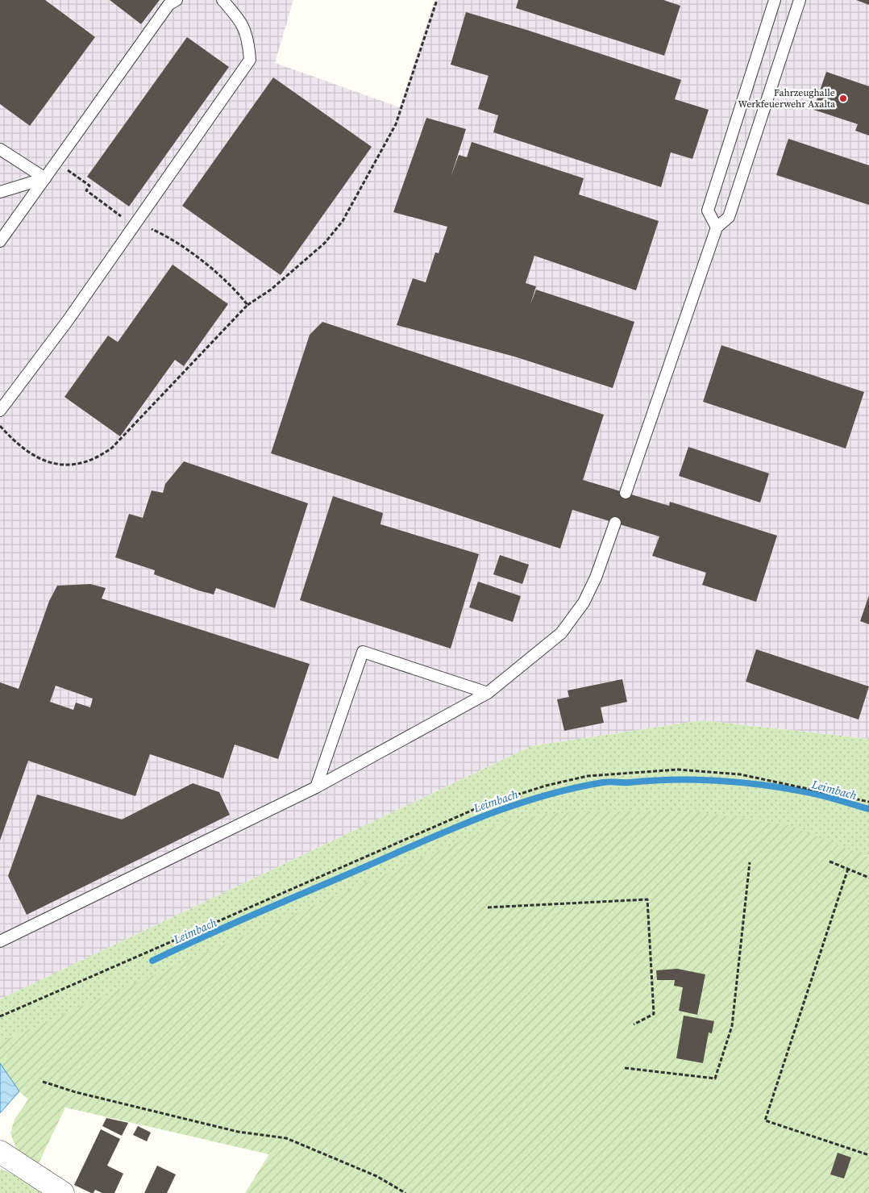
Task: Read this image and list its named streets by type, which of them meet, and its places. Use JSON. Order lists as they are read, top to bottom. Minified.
{"water":["Leimbach"],"places":["Fahrzeughalle Werkfeuerwehr Axalta"]}
